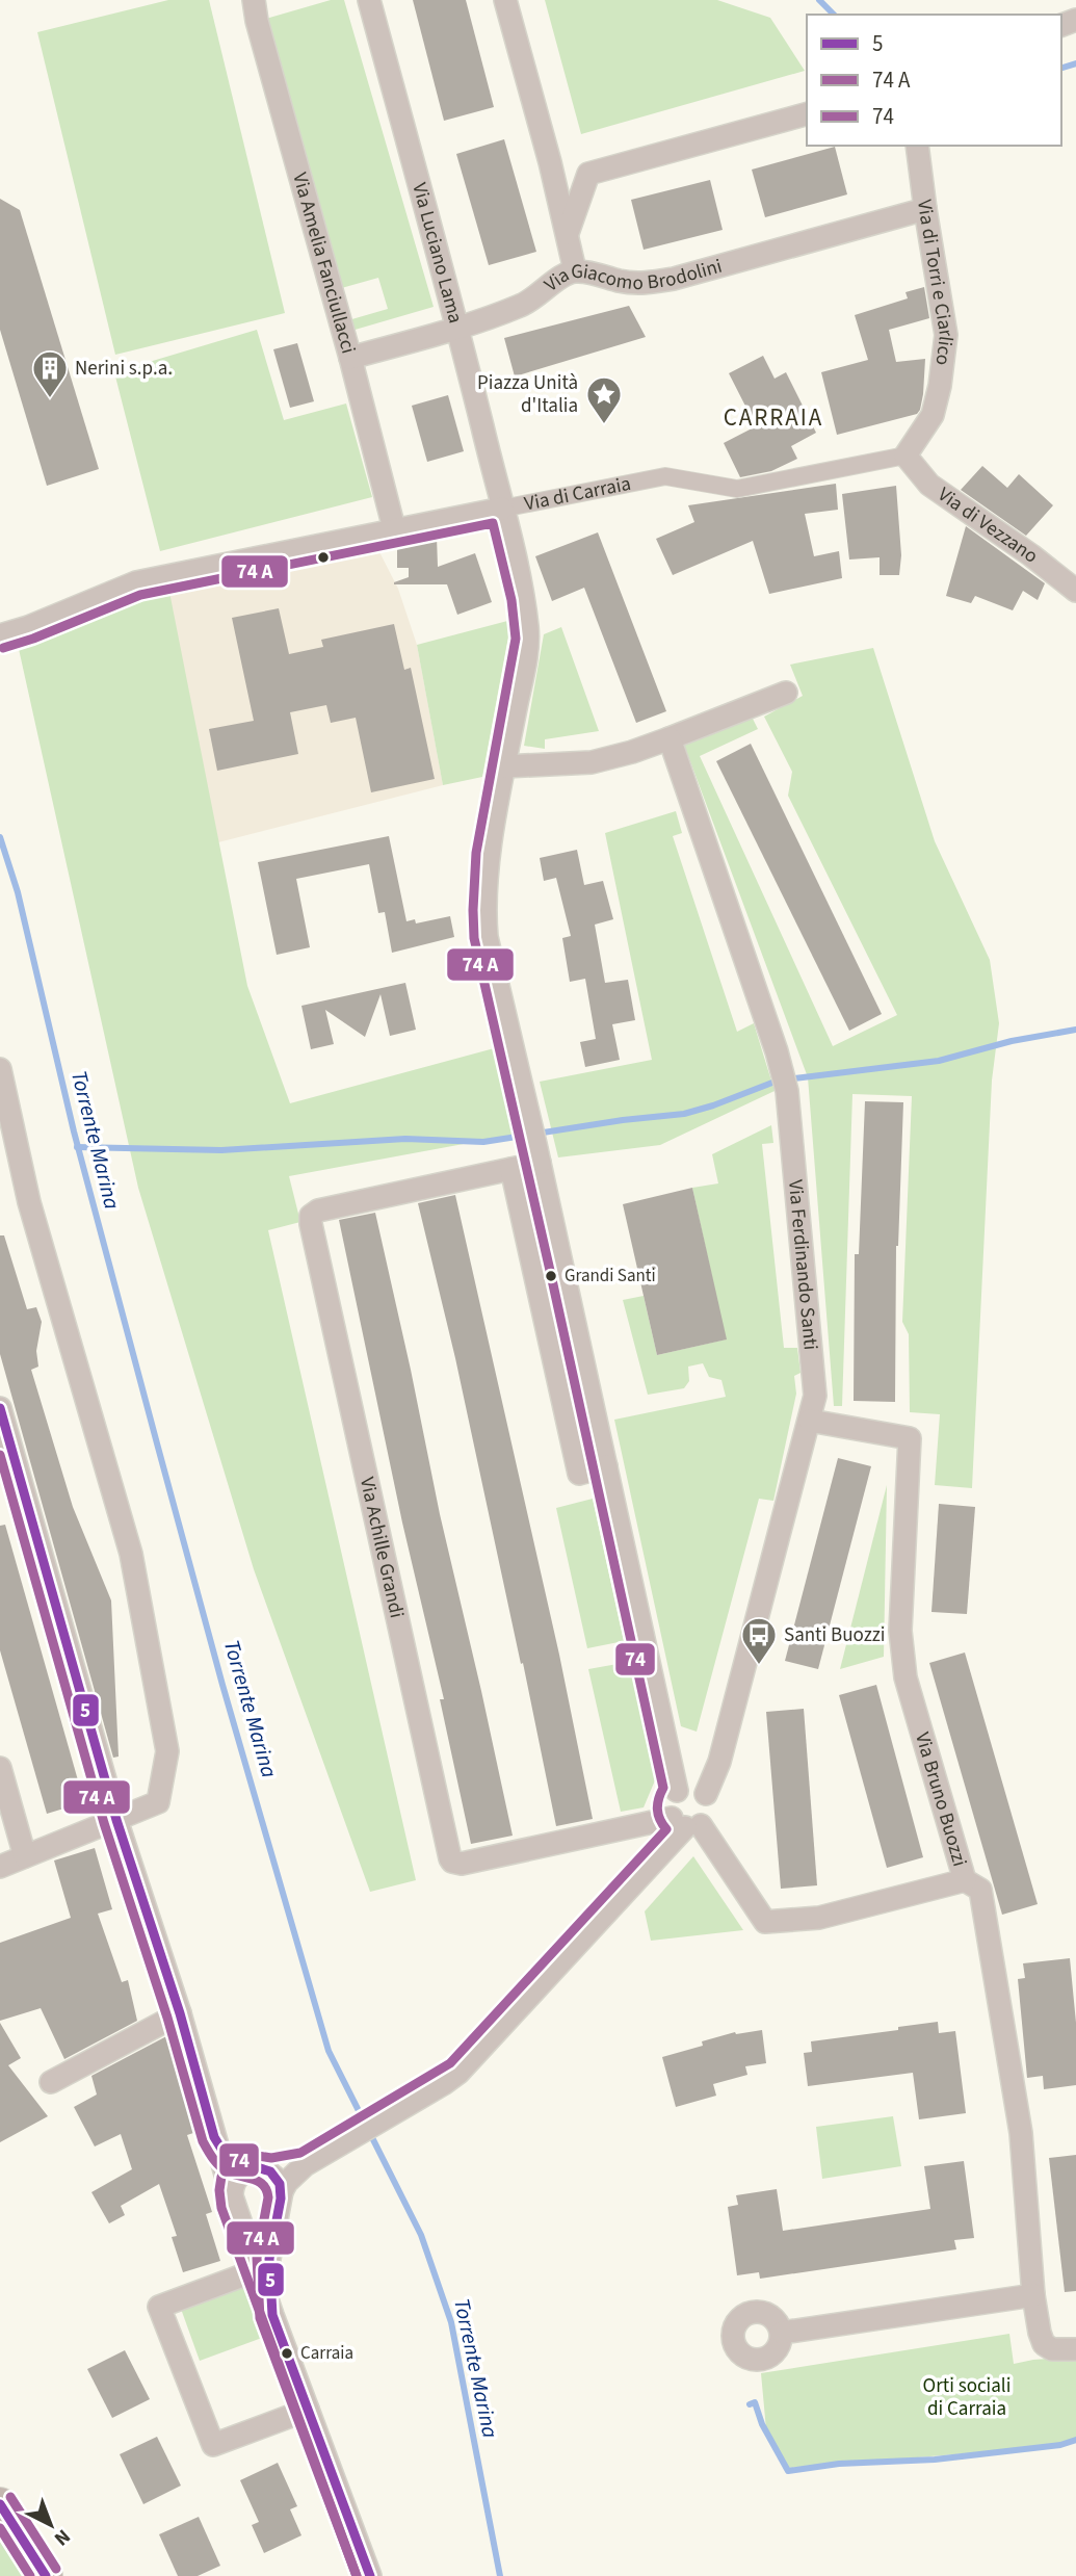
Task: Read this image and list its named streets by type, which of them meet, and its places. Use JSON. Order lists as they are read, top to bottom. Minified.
{"streets":{"street":["Via Luciano Lama","Via Amelia Fanciullacci","Via Giacomo Brodolini","Via di Torri e Ciarlico","Via di Carraia","Via di Vezzano","Via Ferdinando Santi","Via Achille Grandi","Via Bruno Buozzi"]},"crossings":[["Via Luciano Lama","Via Giacomo Brodolini"],["Via Luciano Lama","Via di Carraia"],["Via Amelia Fanciullacci","Via Giacomo Brodolini"],["Via Amelia Fanciullacci","Via di Carraia"],["Via Giacomo Brodolini","Via di Torri e Ciarlico"],["Via di Torri e Ciarlico","Via di Carraia"],["Via di Torri e Ciarlico","Via di Vezzano"],["Via di Carraia","Via di Vezzano"],["Via Ferdinando Santi","Via Achille Grandi"],["Via Ferdinando Santi","Via Bruno Buozzi"]],"districts":["CARRAIA"],"water":["Torrente Marina"],"parks":["Orti sociali di Carraia"],"places":{"building":["Nerini s.p.a."],"place":["Piazza Unità d'Italia"],"other":["Grandi Santi","Carraia"],"bus stop":["Santi Buozzi"]},"lines":["transit line 74","transit line 5"],"legend":["5","74 A","74"],"north":"bottom right"}
